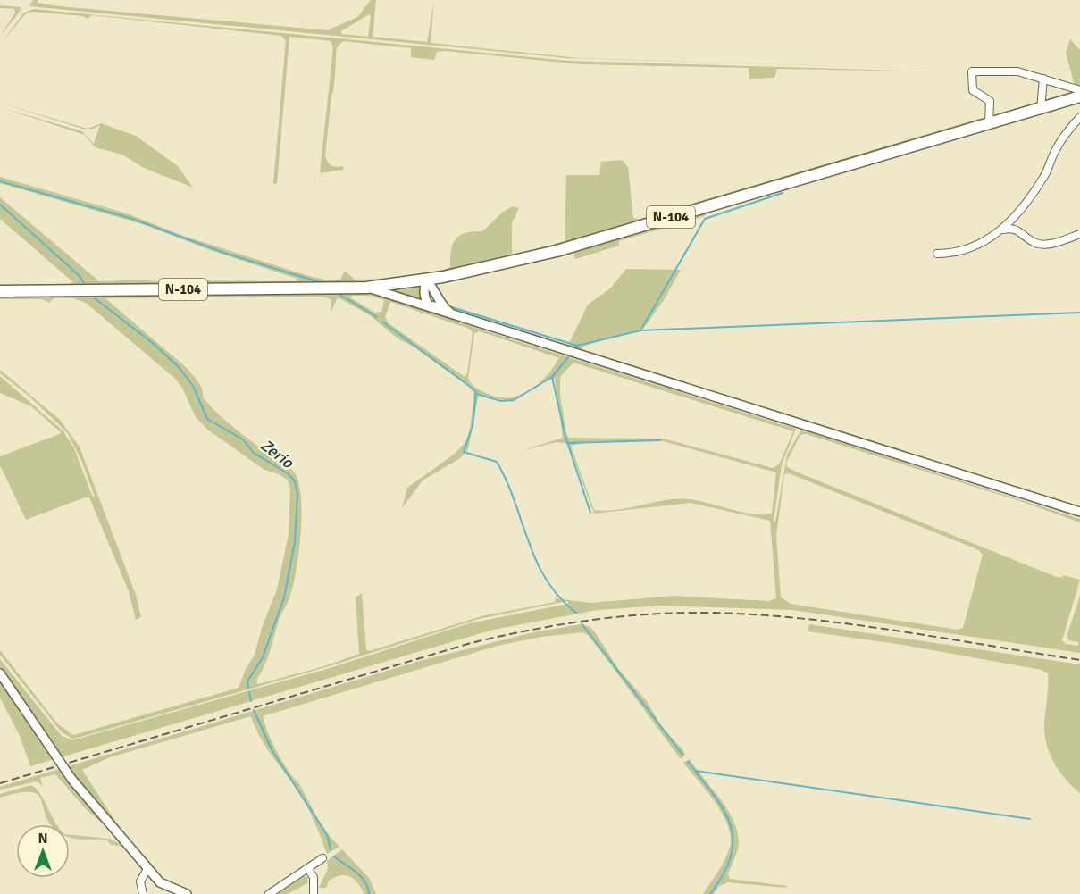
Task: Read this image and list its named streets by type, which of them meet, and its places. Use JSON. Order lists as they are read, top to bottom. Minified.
{"streets":{"main road":["N-104"]},"water":["Zerio"],"north":"top"}
